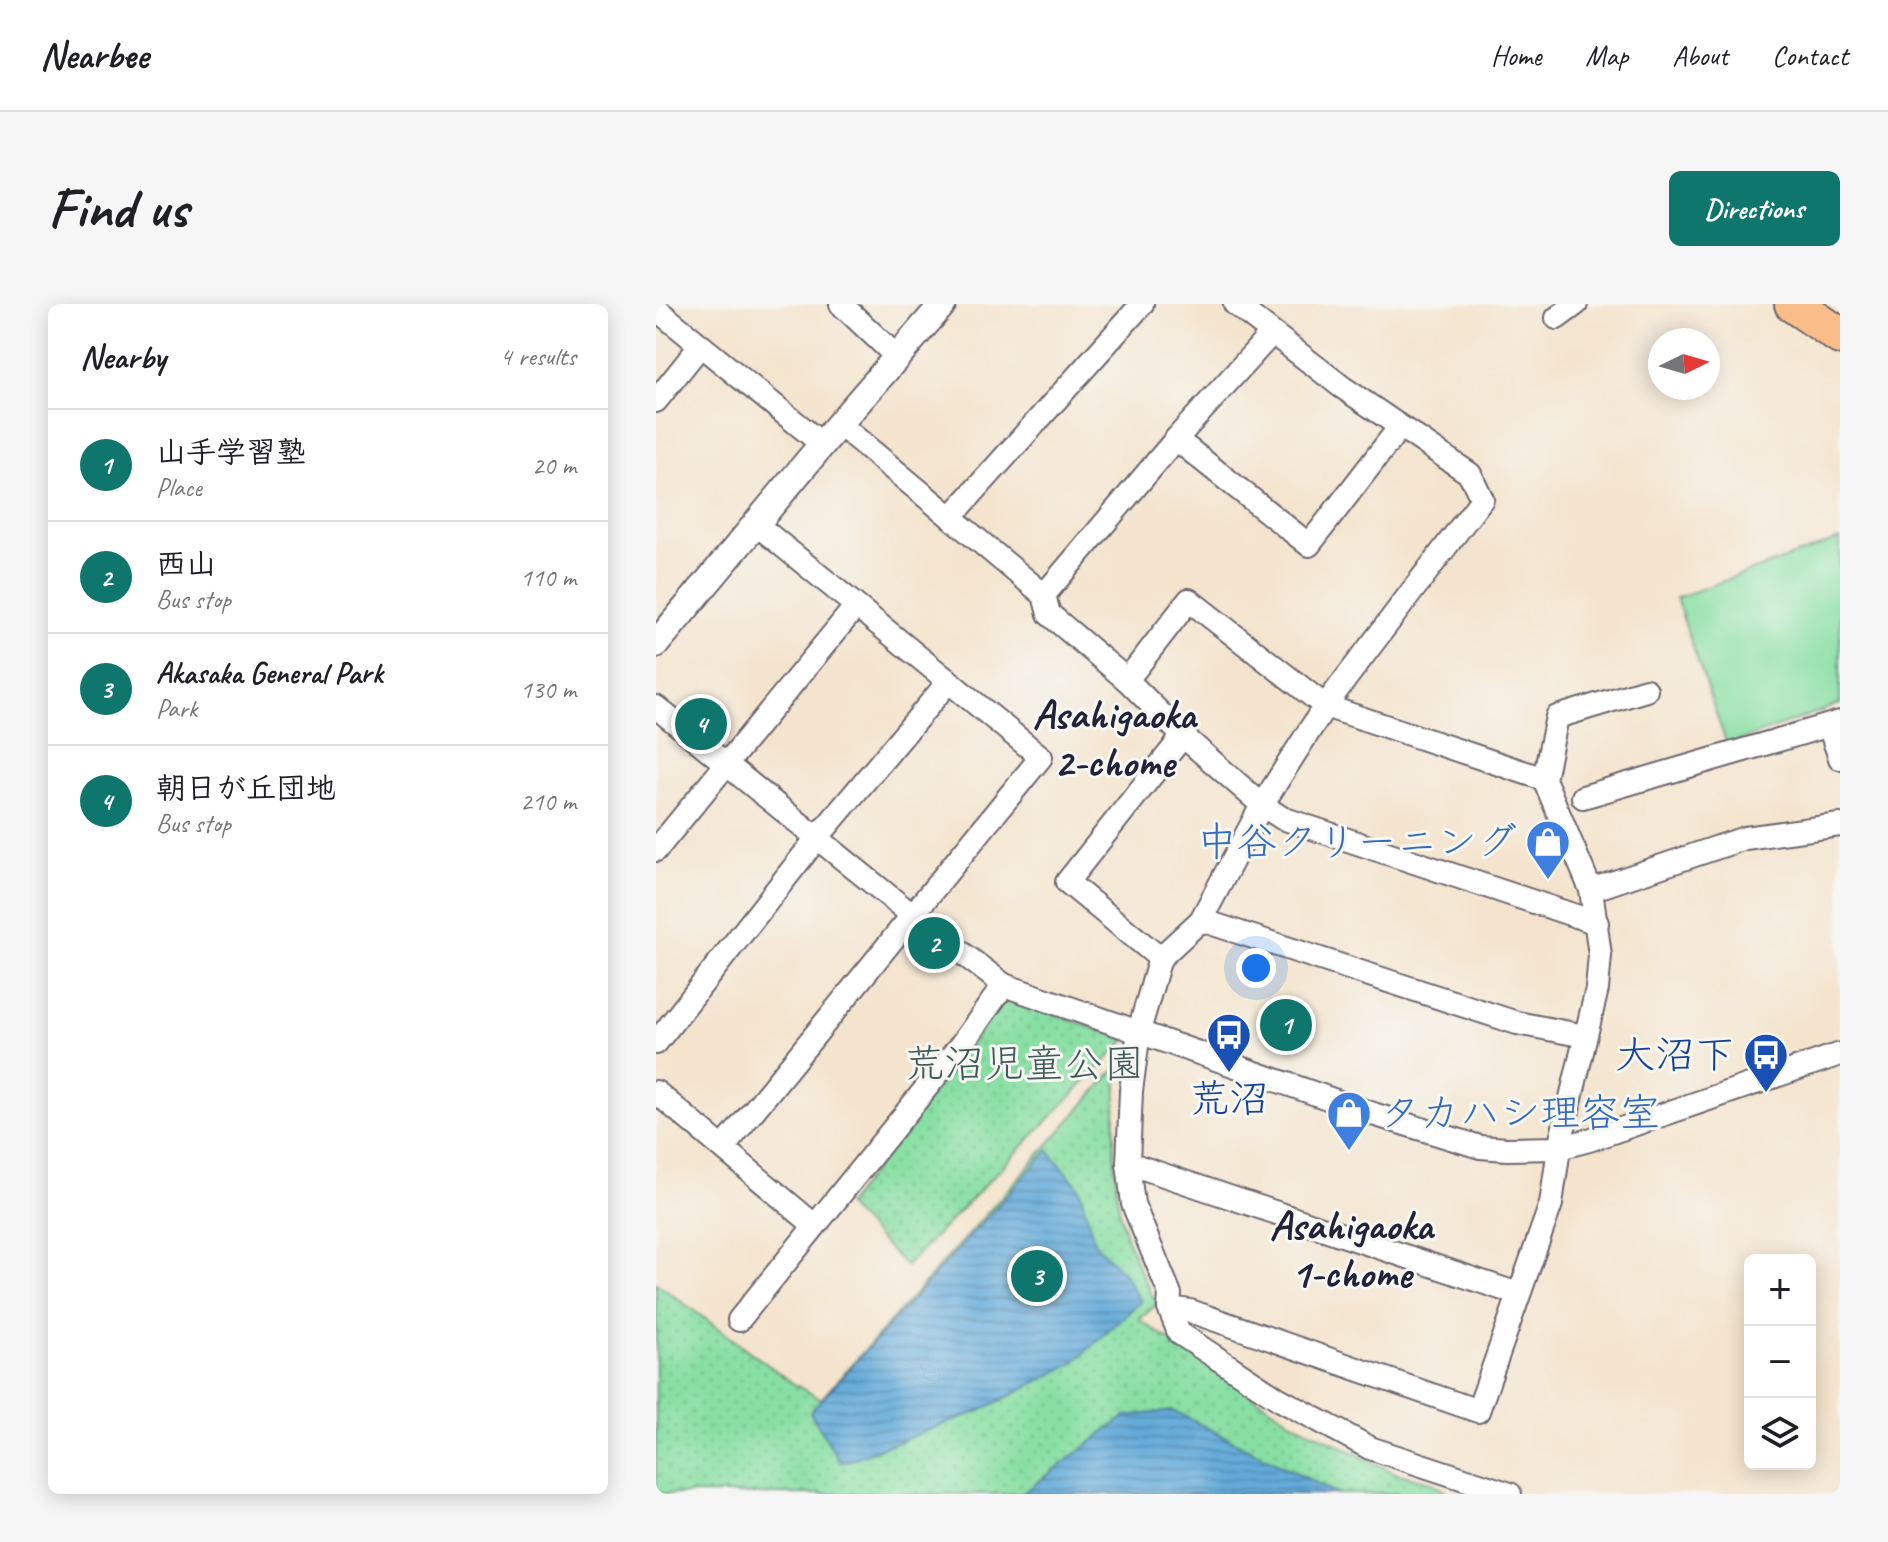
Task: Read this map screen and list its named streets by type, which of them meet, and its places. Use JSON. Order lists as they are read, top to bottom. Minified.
{"districts":["Asahigaoka 2-chome","Asahigaoka 1-chome"],"parks":["荒沼児童公園"],"places":{"shop":["中谷クリーニング","タカハシ理容室"],"bus stop":["荒沼","大沼下"]},"north":"right","page":{"header":"Nearbee","nav":["Home","Map","About","Contact"],"buttons":"Directions","title":"Find us","heading":["Nearby","4 results"],"list":[{"mark":"1","name":"山手学習塾","note":"Place","value":"20 m"},{"mark":"2","name":"西山","note":"Bus stop","value":"110 m"},{"mark":"3","name":"Akasaka General Park","note":"Park","value":"130 m"},{"mark":"4","name":"朝日が丘団地","note":"Bus stop","value":"210 m"}],"pins":["4","2","1","3"],"map_buttons":["+","−"]}}
